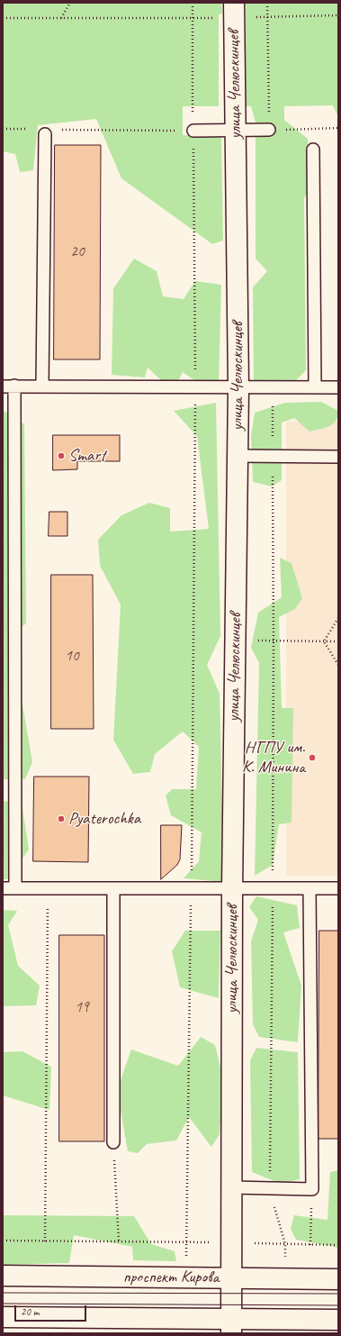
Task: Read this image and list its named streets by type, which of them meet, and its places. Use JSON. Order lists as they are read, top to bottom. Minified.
{"streets":{"street":["улица Челюскинцев","проспект Кирова"]},"crossings":[["улица Челюскинцев","проспект Кирова"]],"places":["Smart","НГПУ им. К. Минина","Pyaterochka"],"house_numbers":["20","10","19"],"scale_bar":"20 m"}
